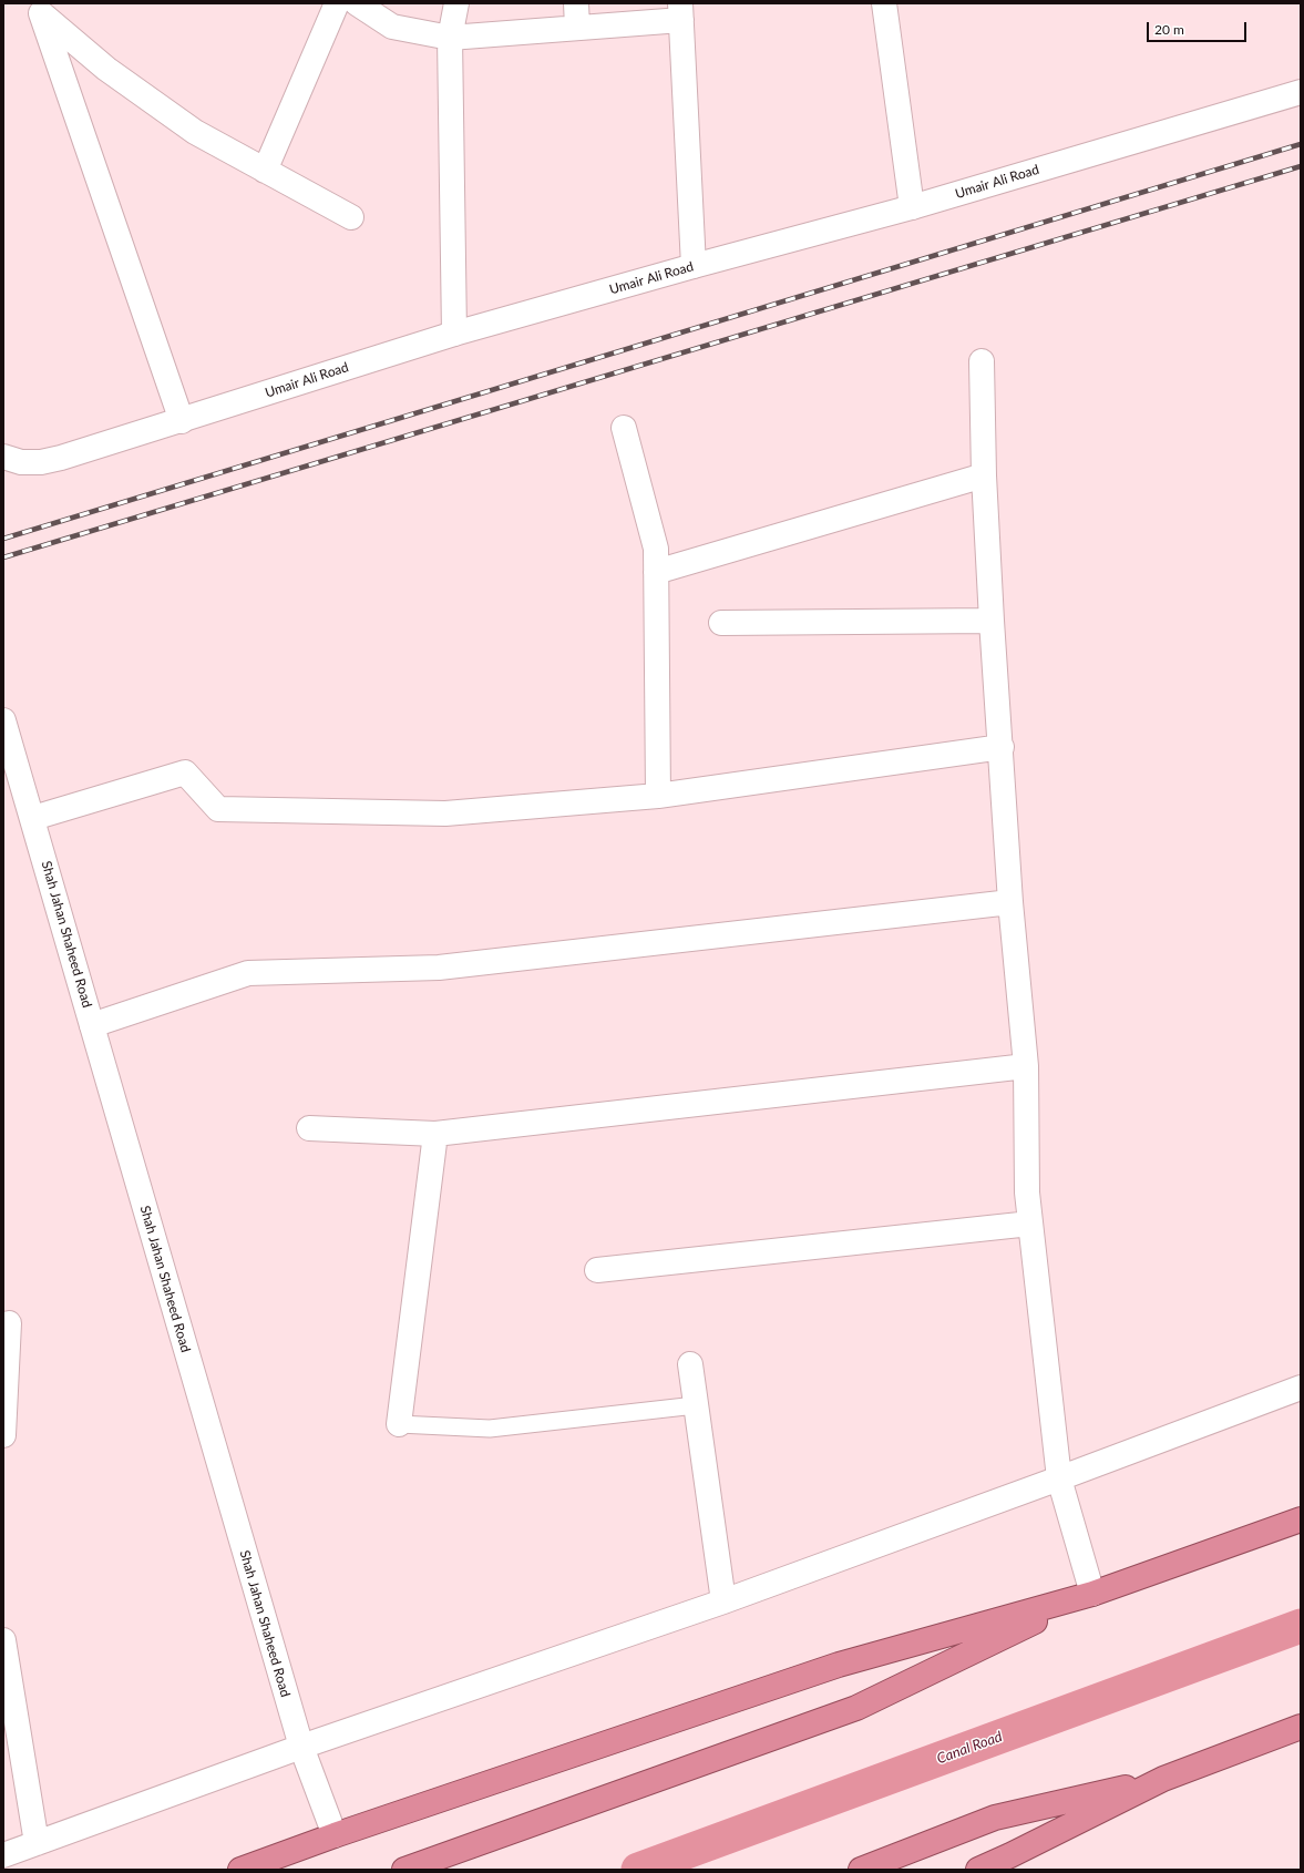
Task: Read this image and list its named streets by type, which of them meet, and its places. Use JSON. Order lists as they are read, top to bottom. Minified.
{"streets":{"street":["Umair Ali Road","Shah Jahan Shaheed Road"]},"water":["Canal Road"],"scale_bar":"20 m"}
